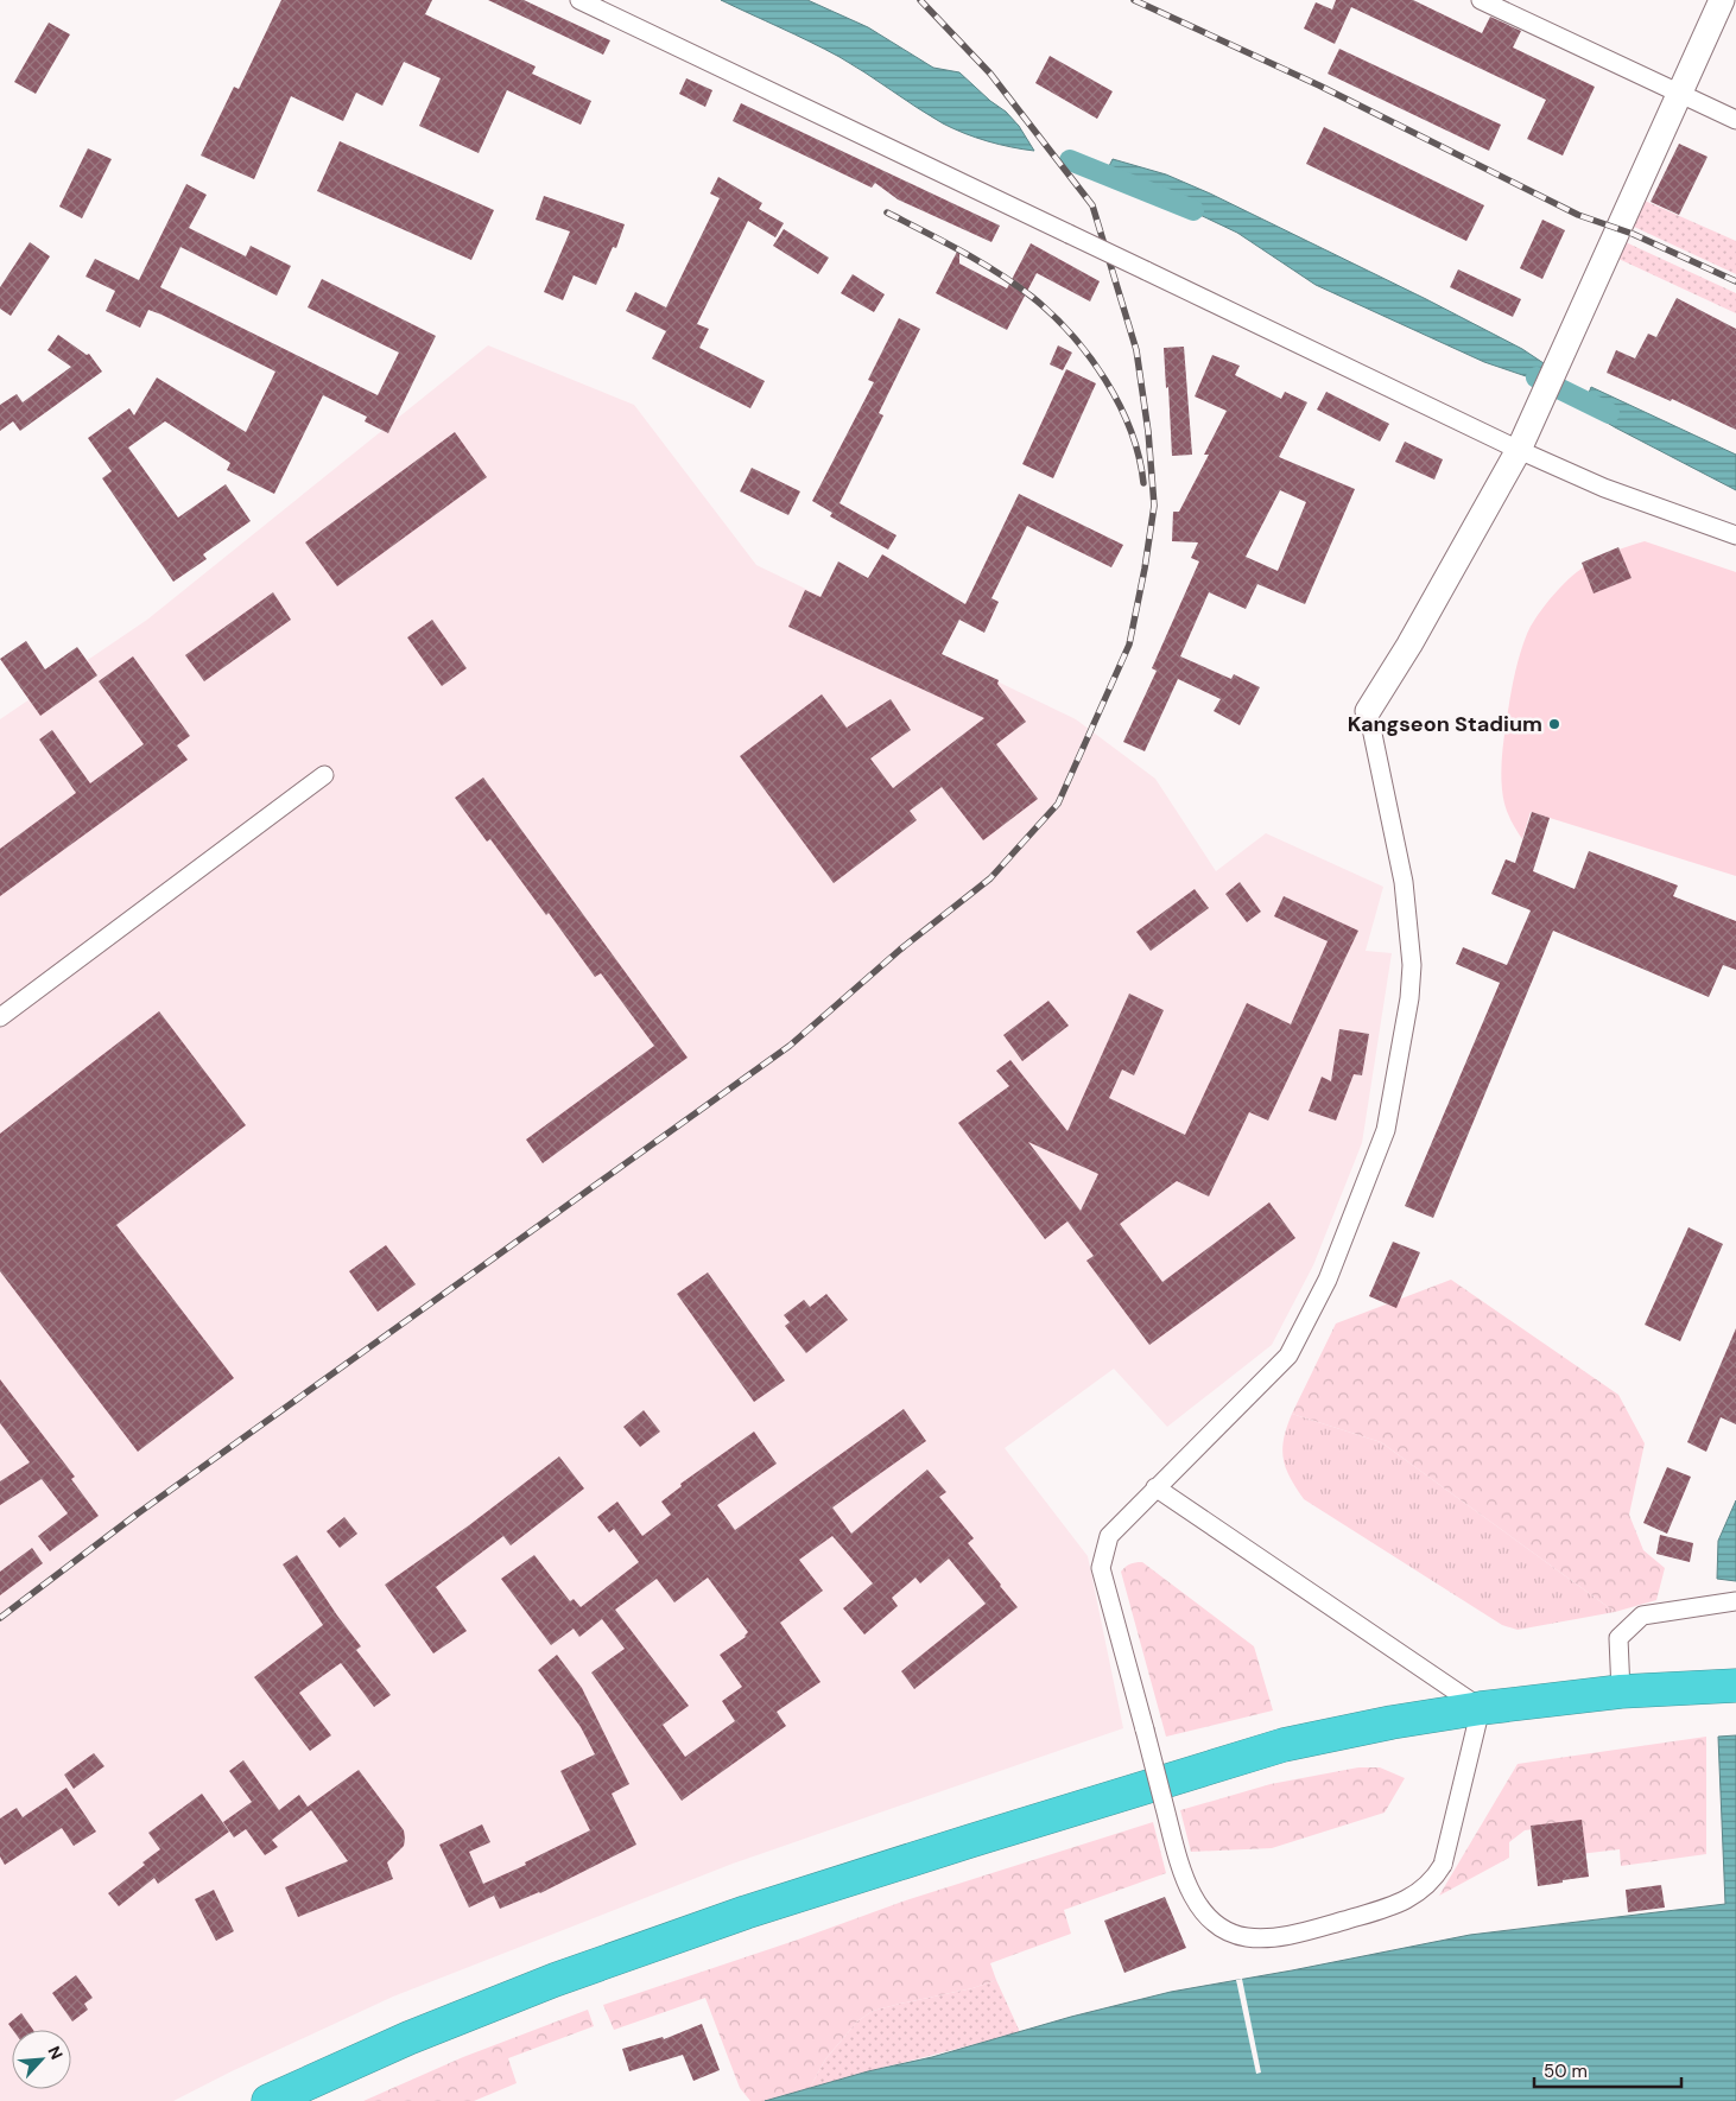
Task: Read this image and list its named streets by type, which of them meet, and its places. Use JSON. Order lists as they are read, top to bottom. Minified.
{"places":["Kangseon Stadium"],"scale_bar":"50 m","north":"top right"}
